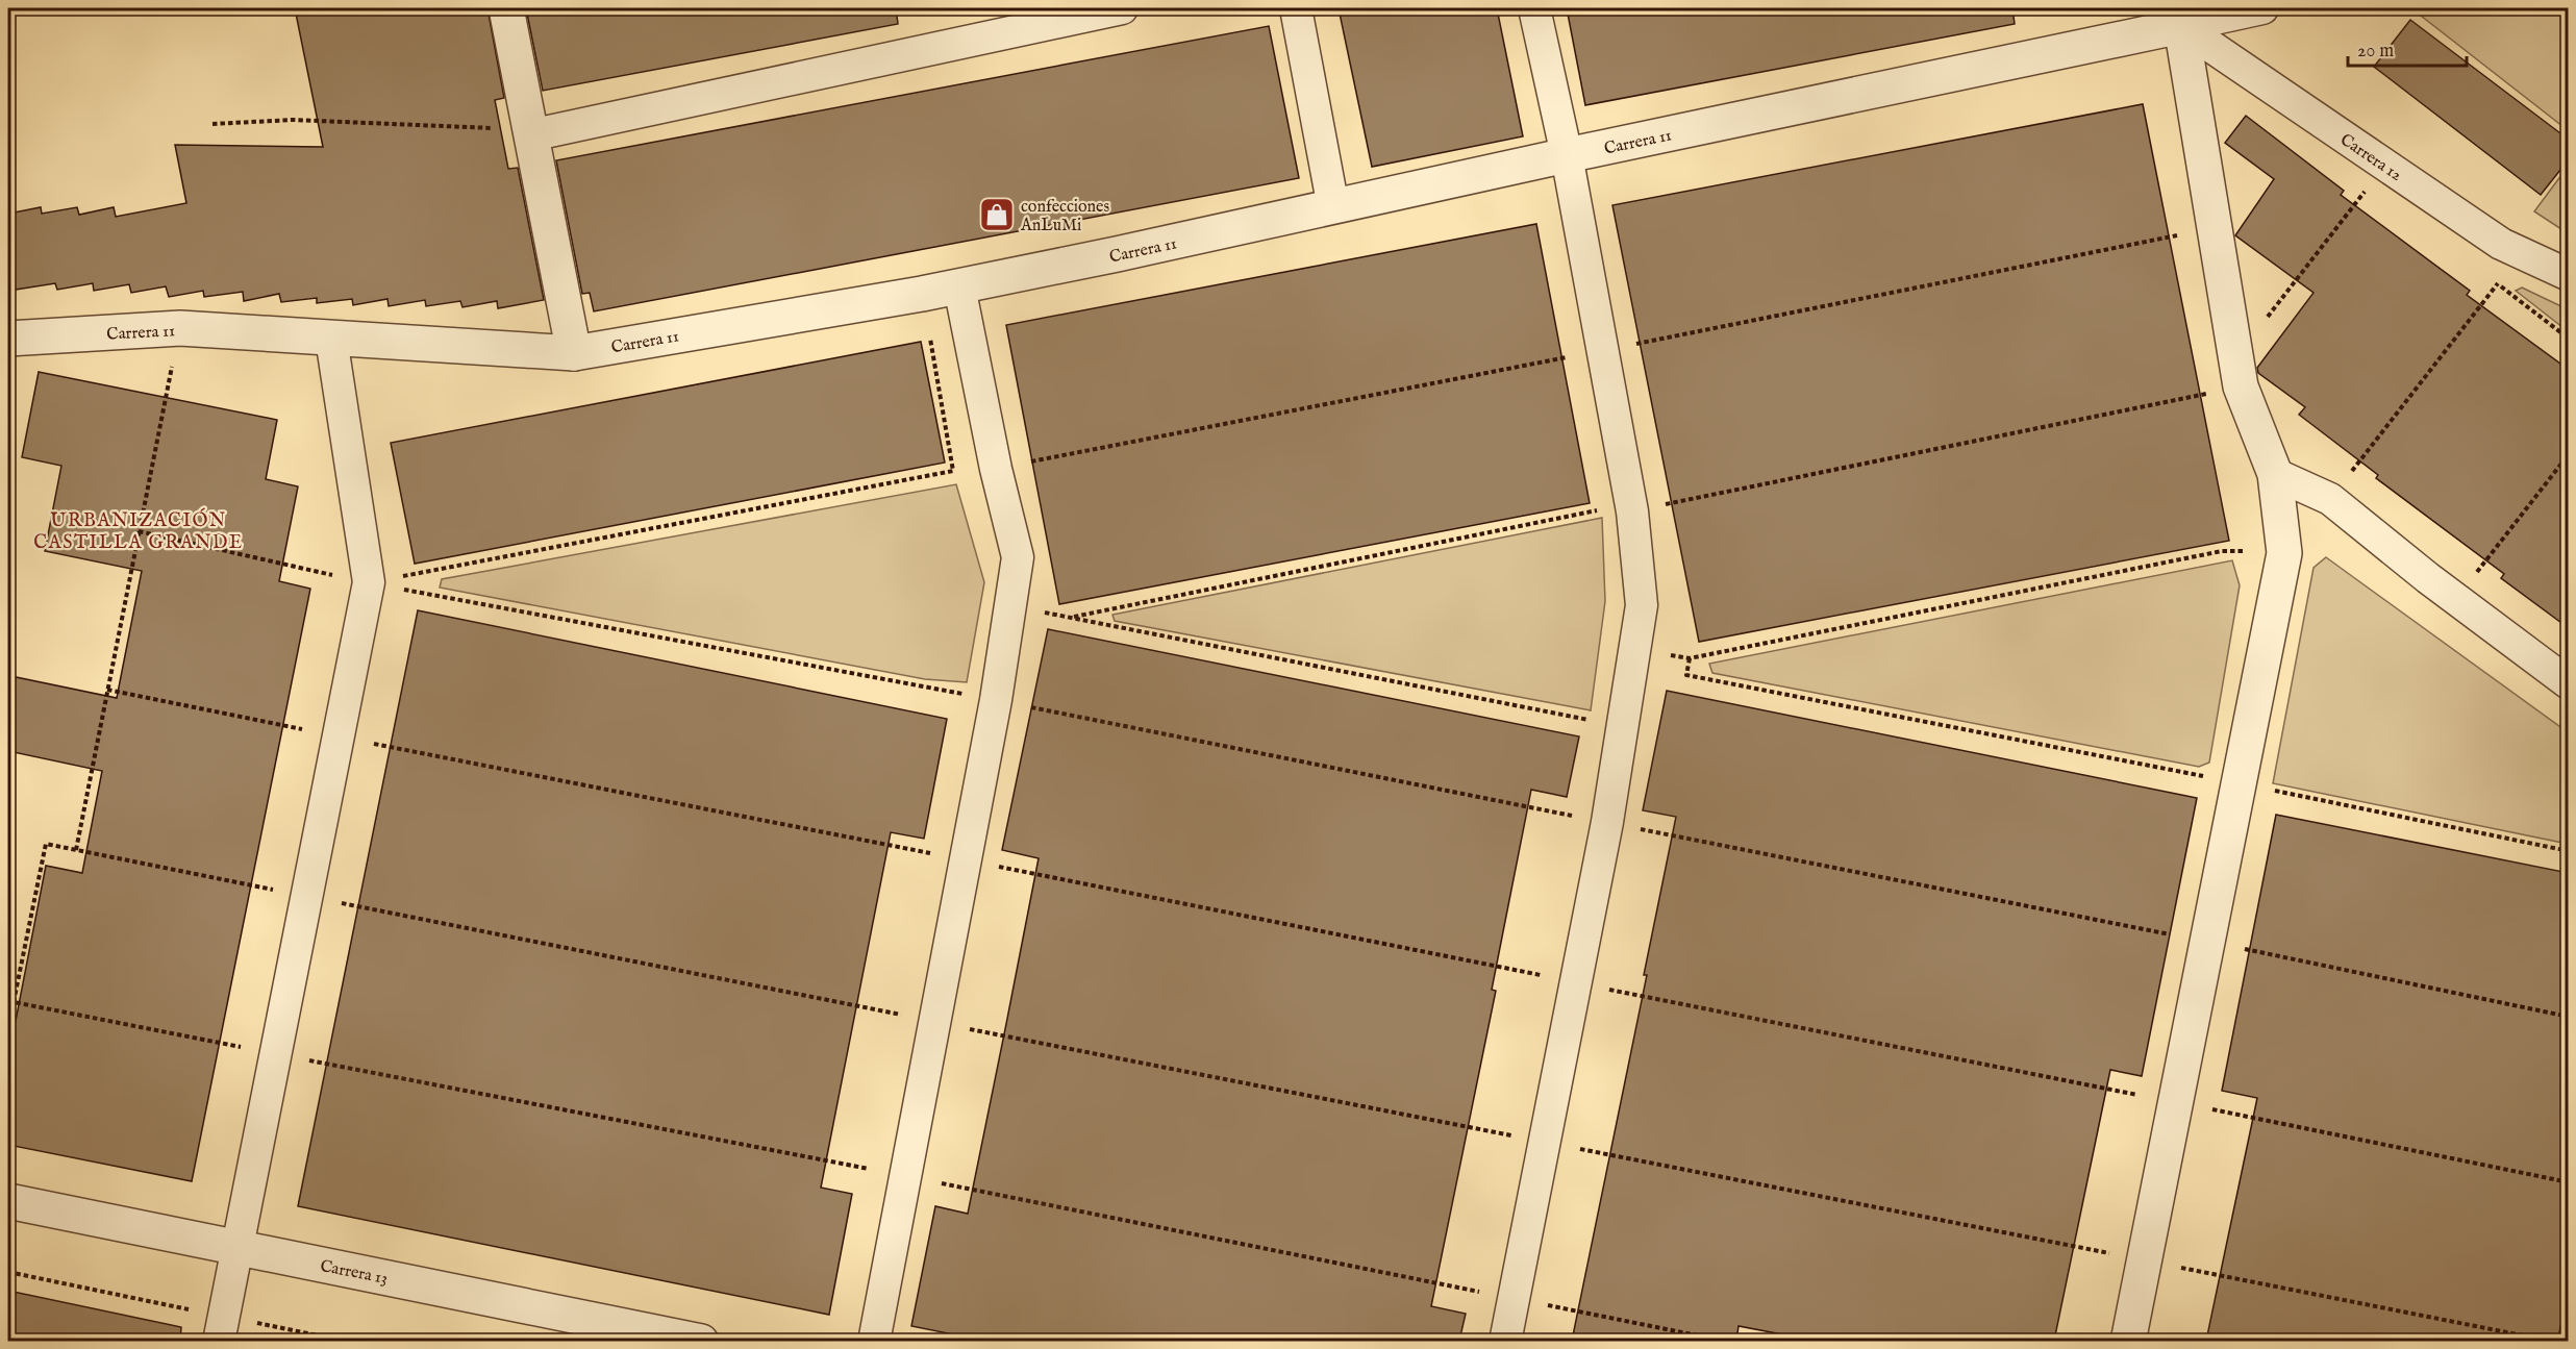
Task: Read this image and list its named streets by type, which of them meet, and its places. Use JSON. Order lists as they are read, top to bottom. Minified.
{"streets":{"street":["Carrera 11","Carrera 12","Carrera 13"]},"crossings":[["Carrera 11","Carrera 12"]],"districts":["URBANIZACIÓN CASTILLA GRANDE"],"places":{"shop":["confecciones AnLuMi"]},"scale_bar":"20 m"}
